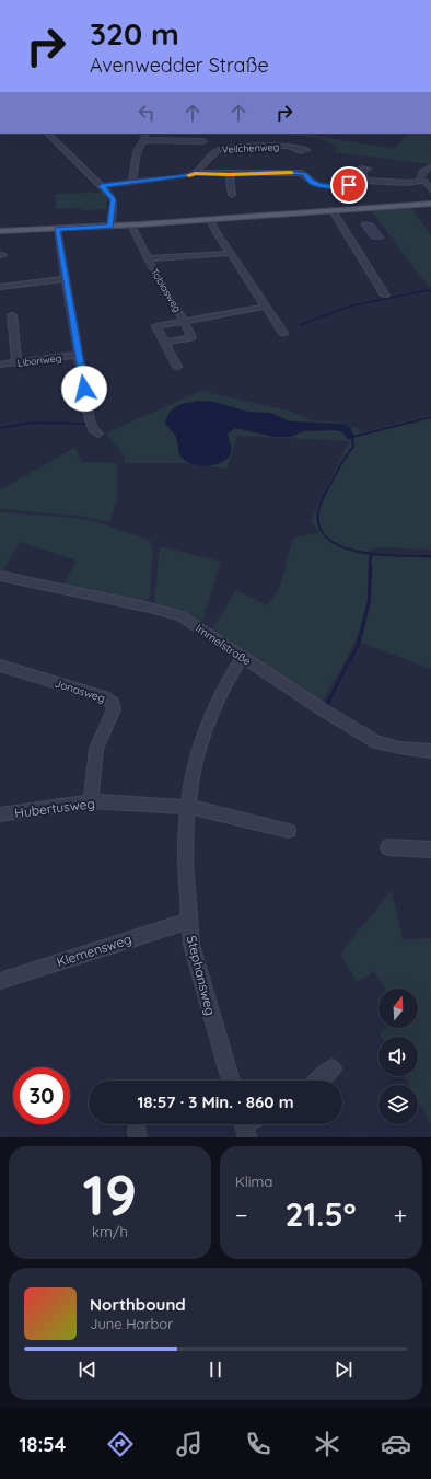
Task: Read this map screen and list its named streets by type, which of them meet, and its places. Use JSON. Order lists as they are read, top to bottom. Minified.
{"streets":{"street":["Veilchenweg","Tobiasweg","Liboriweg","Immelstraße","Jonasweg","Hubertusweg","Klemensweg","Stephansweg"]},"crossings":[["Immelstraße","Stephansweg"],["Jonasweg","Hubertusweg"],["Hubertusweg","Stephansweg"],["Klemensweg","Stephansweg"]],"north":"top","page":{"turn":["320 m","Avenwedder Straße"],"limit":"30","trip":"18:57 · 3 Min. · 860 m","tile":[["19","km/h"],"Klima"],"heat":["−","21.5°","+"],"song":["Northbound","June Harbor"],"tabs":"18:54"}}
